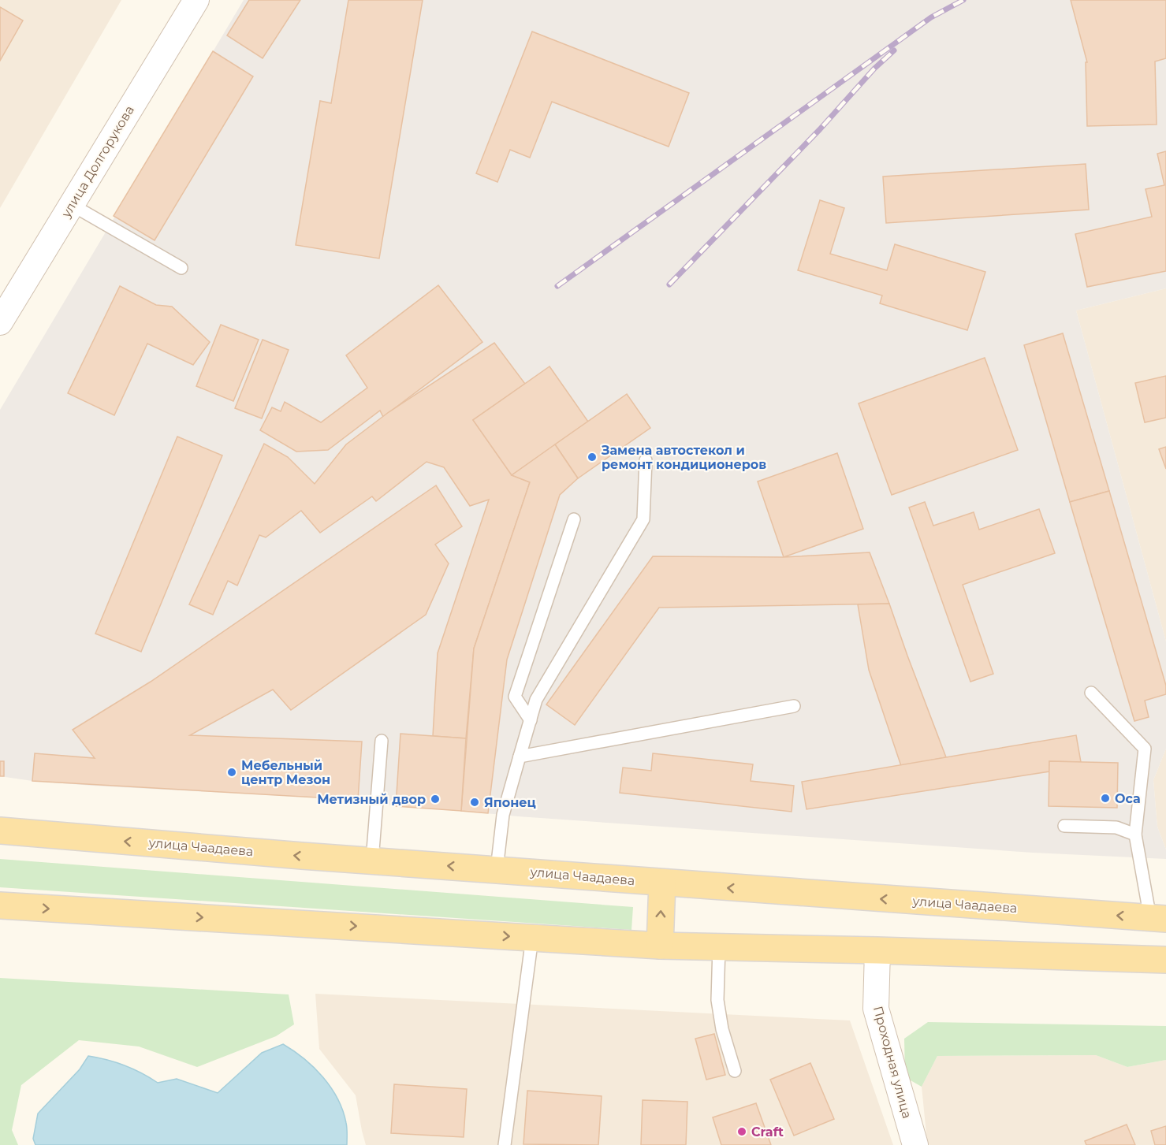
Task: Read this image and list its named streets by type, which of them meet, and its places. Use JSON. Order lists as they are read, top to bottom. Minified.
{"streets":{"main road":["улица Чаадаева"],"street":["улица Долгорукова","Проходная улица"]},"places":["Замена автостекол и ремонт кондиционеров","Мебельный центр Мезон","Оса","Метизный двор","Японец","Craft"]}
